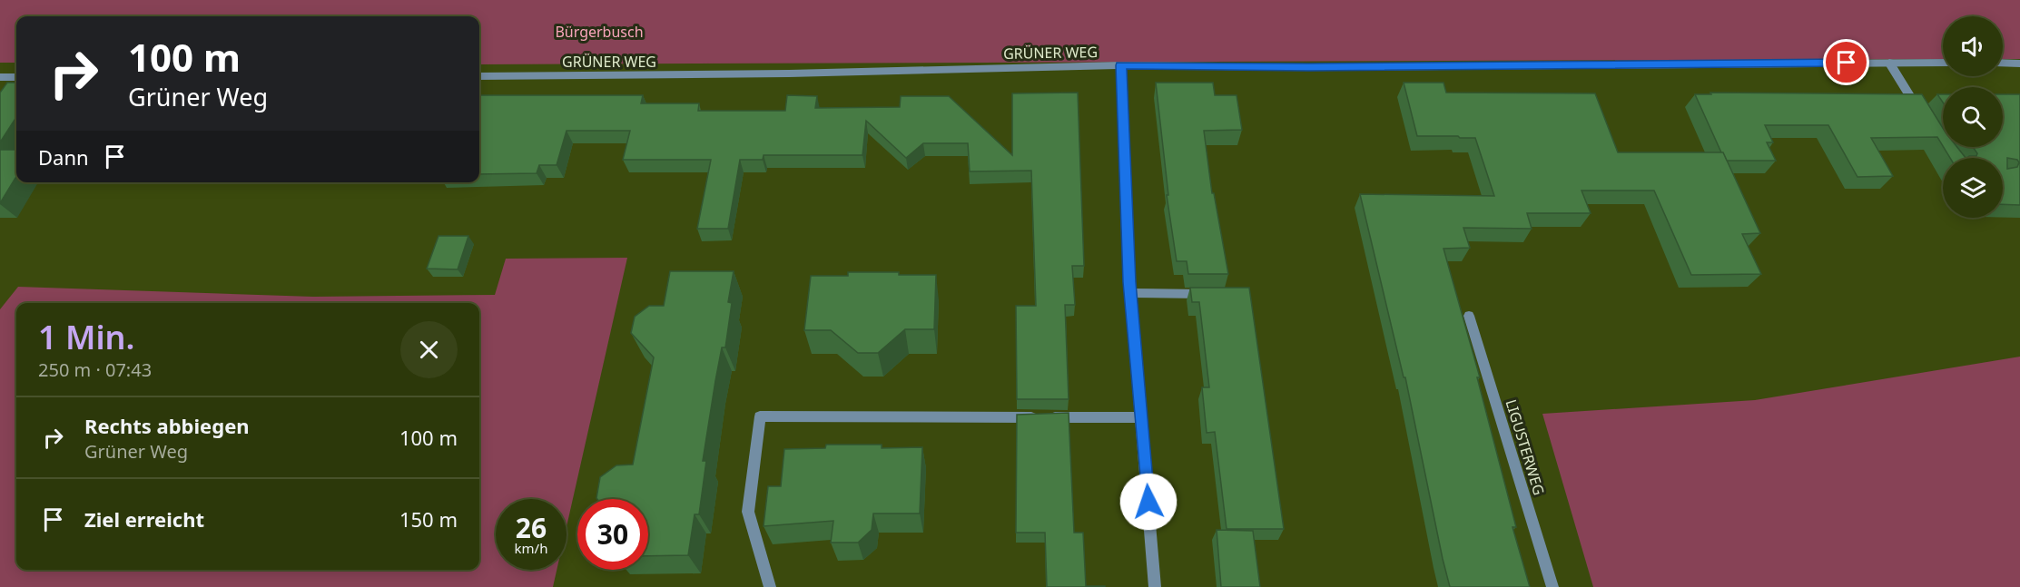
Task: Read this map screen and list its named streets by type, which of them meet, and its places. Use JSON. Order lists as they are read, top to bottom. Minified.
{"streets":{"street":["GRÜNER WEG","LIGUSTERWEG"]},"parks":["Bürgerbusch"],"page":{"turn":["100 m","Grüner Weg"],"then":"Dann","heading":["1 Min.","250 m · 07:43"],"list":[{"name":"Rechts abbiegen","note":"Grüner Weg","value":"100 m"},{"name":"Ziel erreicht","value":"150 m"}],"speed":"26 km/h","limit":"30"}}
